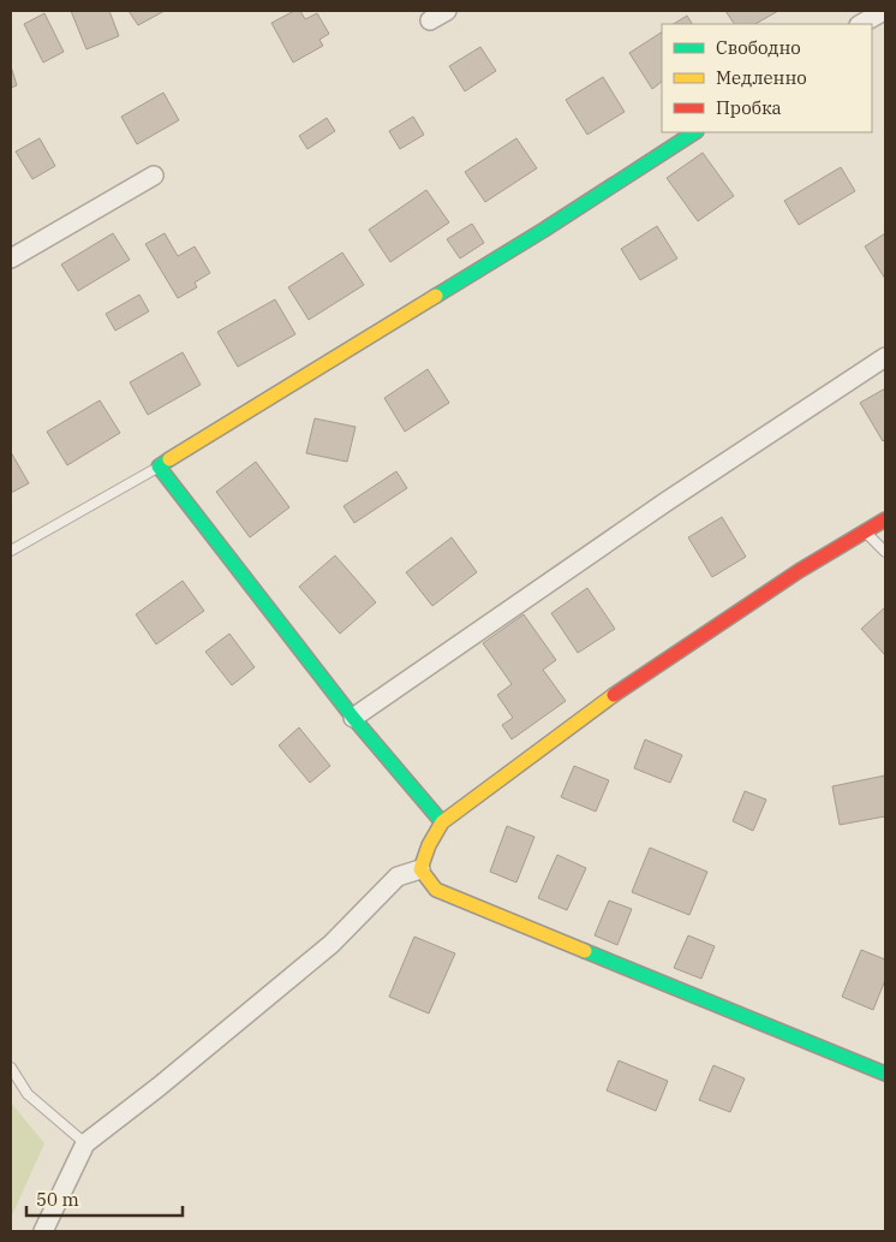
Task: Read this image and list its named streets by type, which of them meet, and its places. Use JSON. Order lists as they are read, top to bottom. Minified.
{"legend":["Свободно","Медленно","Пробка"],"scale_bar":"50 m"}
